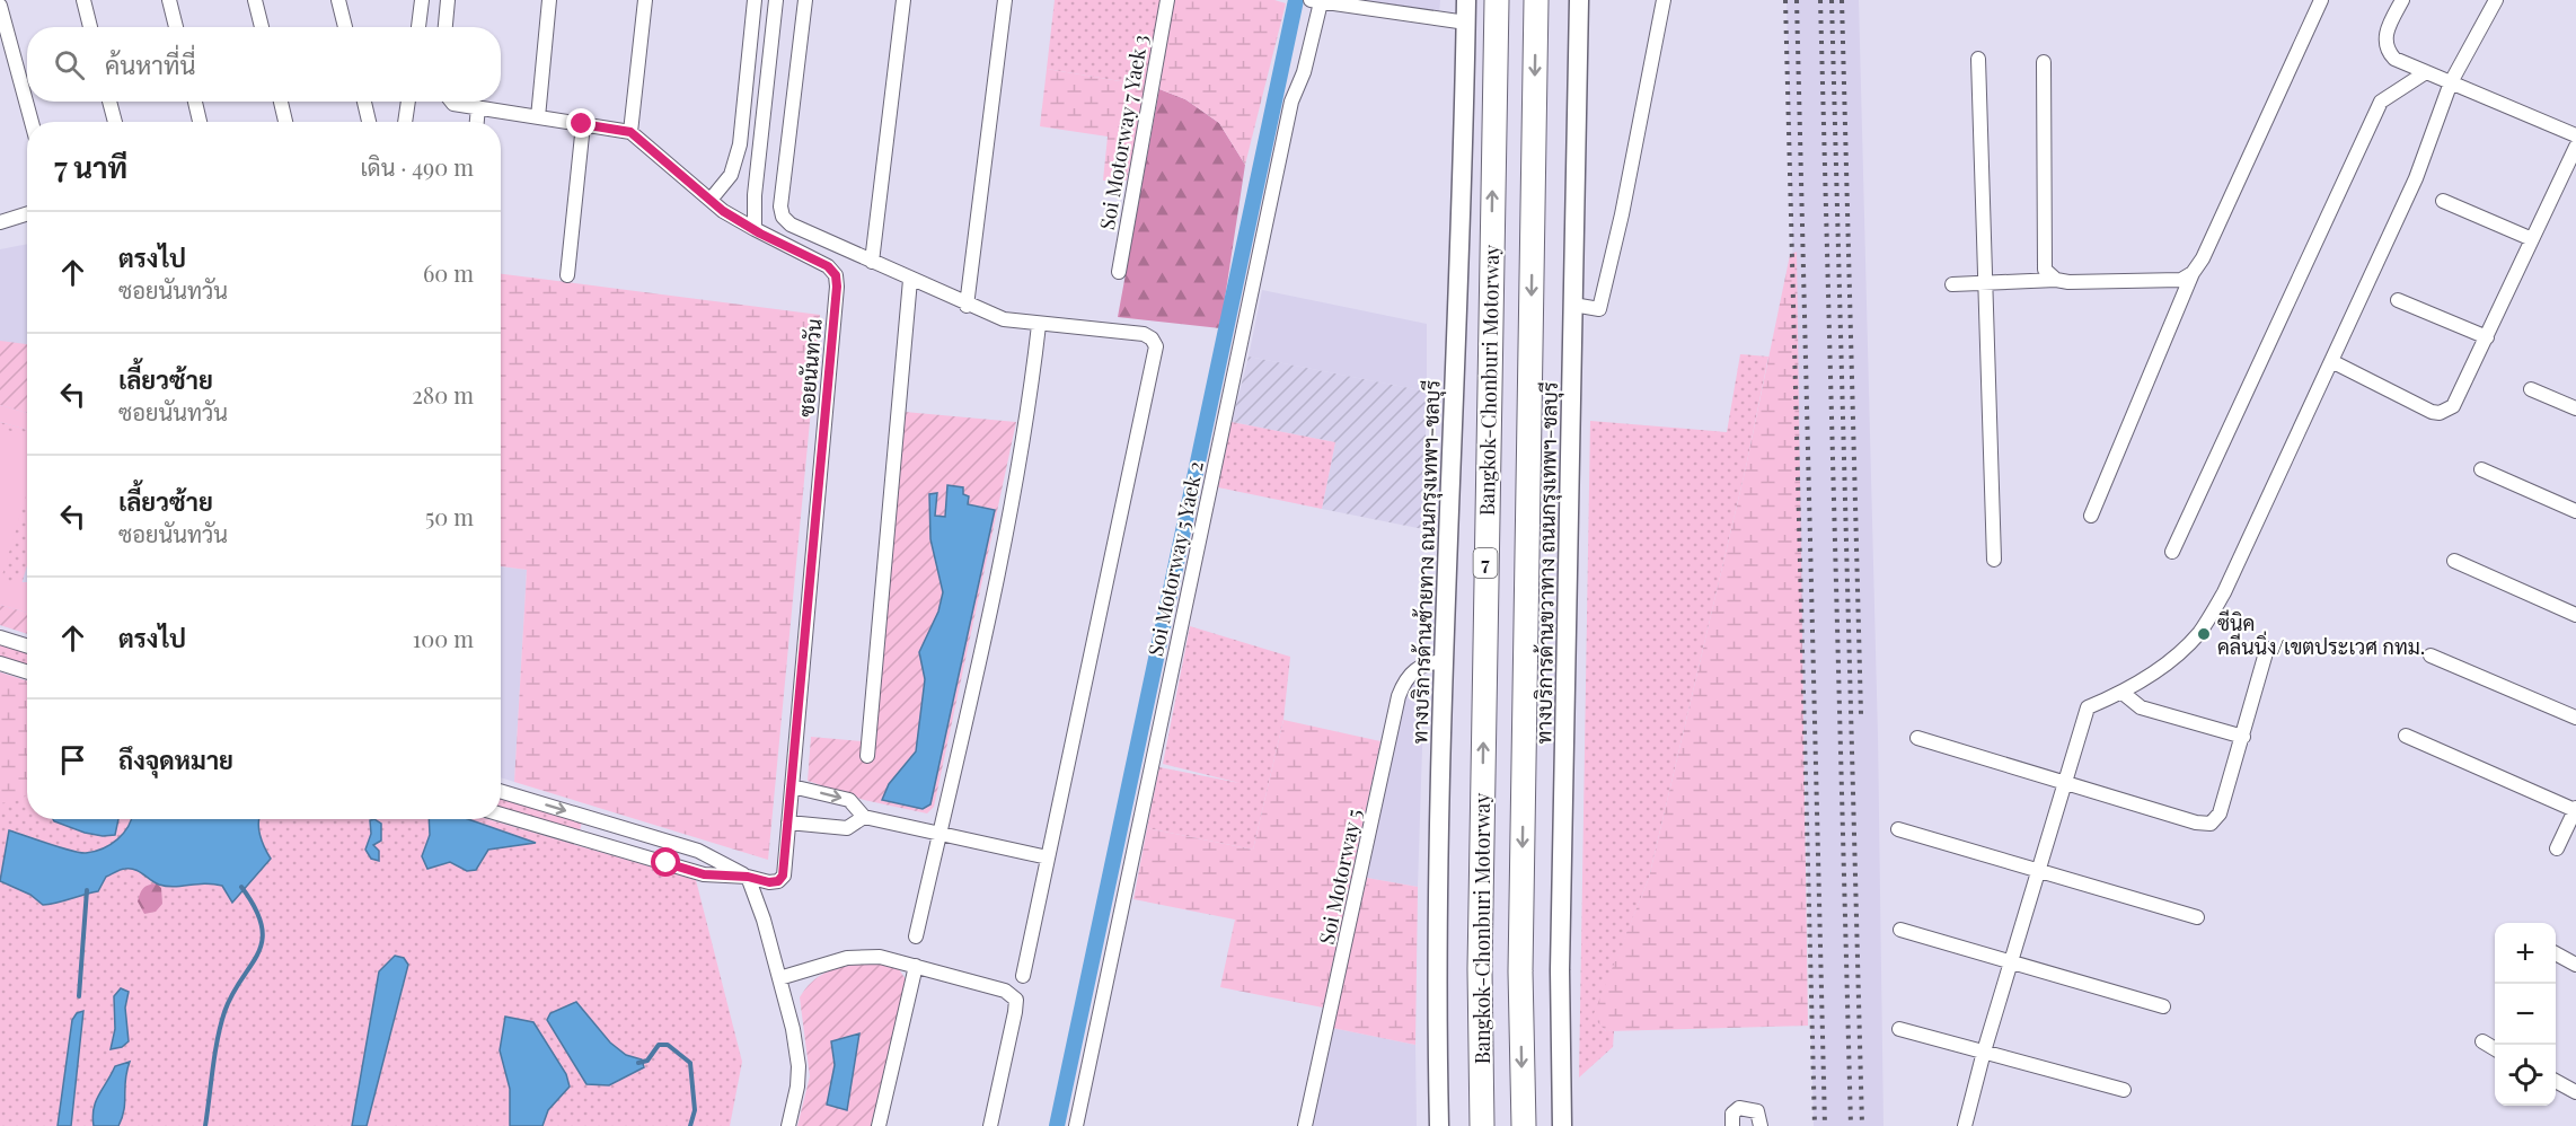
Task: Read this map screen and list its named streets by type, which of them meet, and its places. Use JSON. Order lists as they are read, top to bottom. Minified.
{"streets":{"highway":["Bangkok-Chonburi Motorway","7"],"main road":["ทางบริการด้านซ้ายทาง ถนนกรุงเทพฯ-ชลบุรี","ทางบริการด้านขวาทาง ถนนกรุงเทพฯ-ชลบุรี"],"street":["Soi Motorway 7 Yaek 3","ซอยนันทวัน","Soi Motorway 5 Yaek 2","Soi Motorway 5"]},"crossings":[["ทางบริการด้านซ้ายทาง ถนนกรุงเทพฯ-ชลบุรี","Soi Motorway 5"]],"places":["ซีนิค คลีนนิ่ง/เขตประเวศ กทม."],"page":{"search":"ค้นหาที่นี่","heading":["7 นาที","เดิน · 490 m"],"list":[["ตรงไป","ซอยนันทวัน","60 m"],["เลี้ยวซ้าย","ซอยนันทวัน","280 m"],["เลี้ยวซ้าย","ซอยนันทวัน","50 m"],["ตรงไป","100 m"],"ถึงจุดหมาย"],"map_buttons":["+","−"]}}
